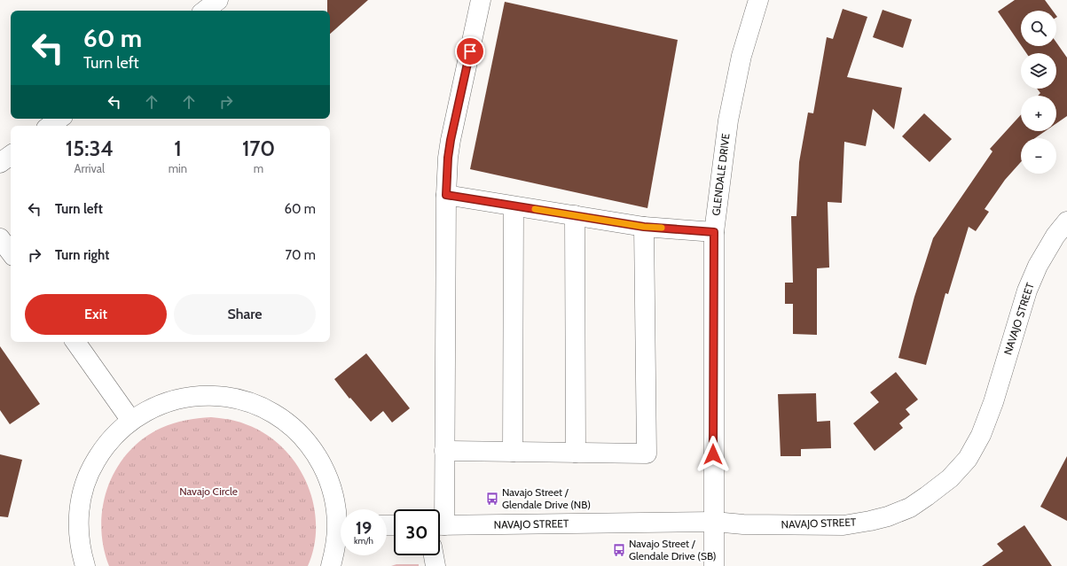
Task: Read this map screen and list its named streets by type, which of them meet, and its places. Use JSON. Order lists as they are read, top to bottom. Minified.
{"streets":{"street":["GLENDALE DRIVE","NAVAJO STREET"]},"crossings":[["GLENDALE DRIVE","NAVAJO STREET"]],"parks":["Navajo Circle"],"places":{"bus stop":["Navajo Street / Glendale Drive (NB)","Navajo Street / Glendale Drive (SB)"]},"page":{"map_buttons":["+","−"],"turn":["60 m","Turn left"],"eta":["15:34","Arrival","1","min","170","m"],"list":[{"name":"Turn left","value":"60 m"},{"name":"Turn right","value":"70 m"}],"buttons":["Exit","Share"],"speed":"19 km/h","limit":"30"}}
